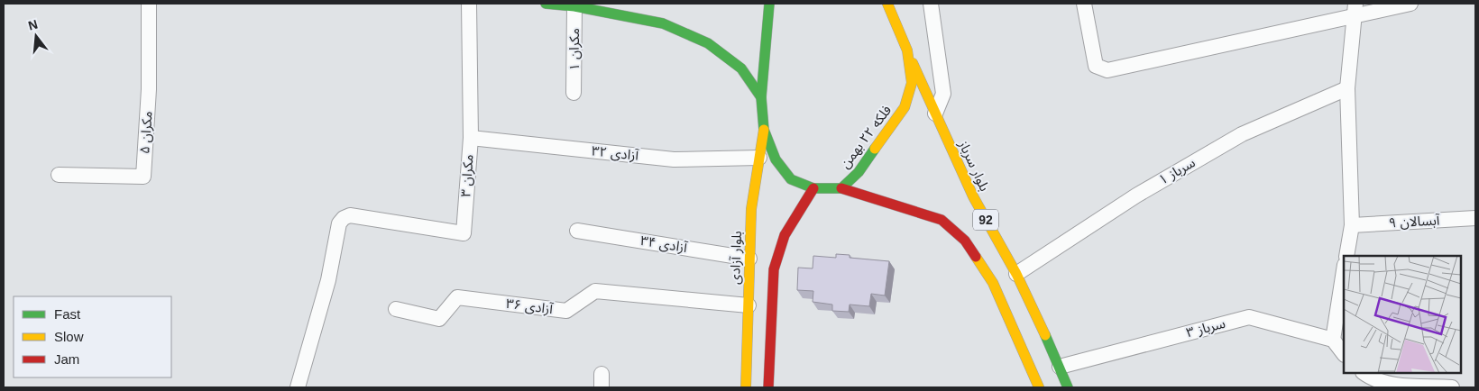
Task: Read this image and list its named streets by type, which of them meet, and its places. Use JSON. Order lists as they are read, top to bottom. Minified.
{"streets":{"main road":["فلکه ۲۲ بهمن","بلوار سرباز","92","بلوار آزادی"],"street":["مکران ۱","مکران ۵","آزادی ۳۲","سرباز ۱","مکران ۳","آبسالان ۹","آزادی ۳۴","آزادی ۳۶","سرباز ۳"]},"crossings":[["فلکه ۲۲ بهمن","بلوار سرباز"],["فلکه ۲۲ بهمن","92"],["فلکه ۲۲ بهمن","بلوار آزادی"],["آزادی ۳۲","مکران ۳"],["آزادی ۳۲","بلوار آزادی"],["بلوار سرباز","سرباز ۱"],["بلوار سرباز","سرباز ۳"],["آزادی ۳۴","بلوار آزادی"],["بلوار آزادی","آزادی ۳۶"]],"legend":["Fast","Slow","Jam"],"north":"top"}
